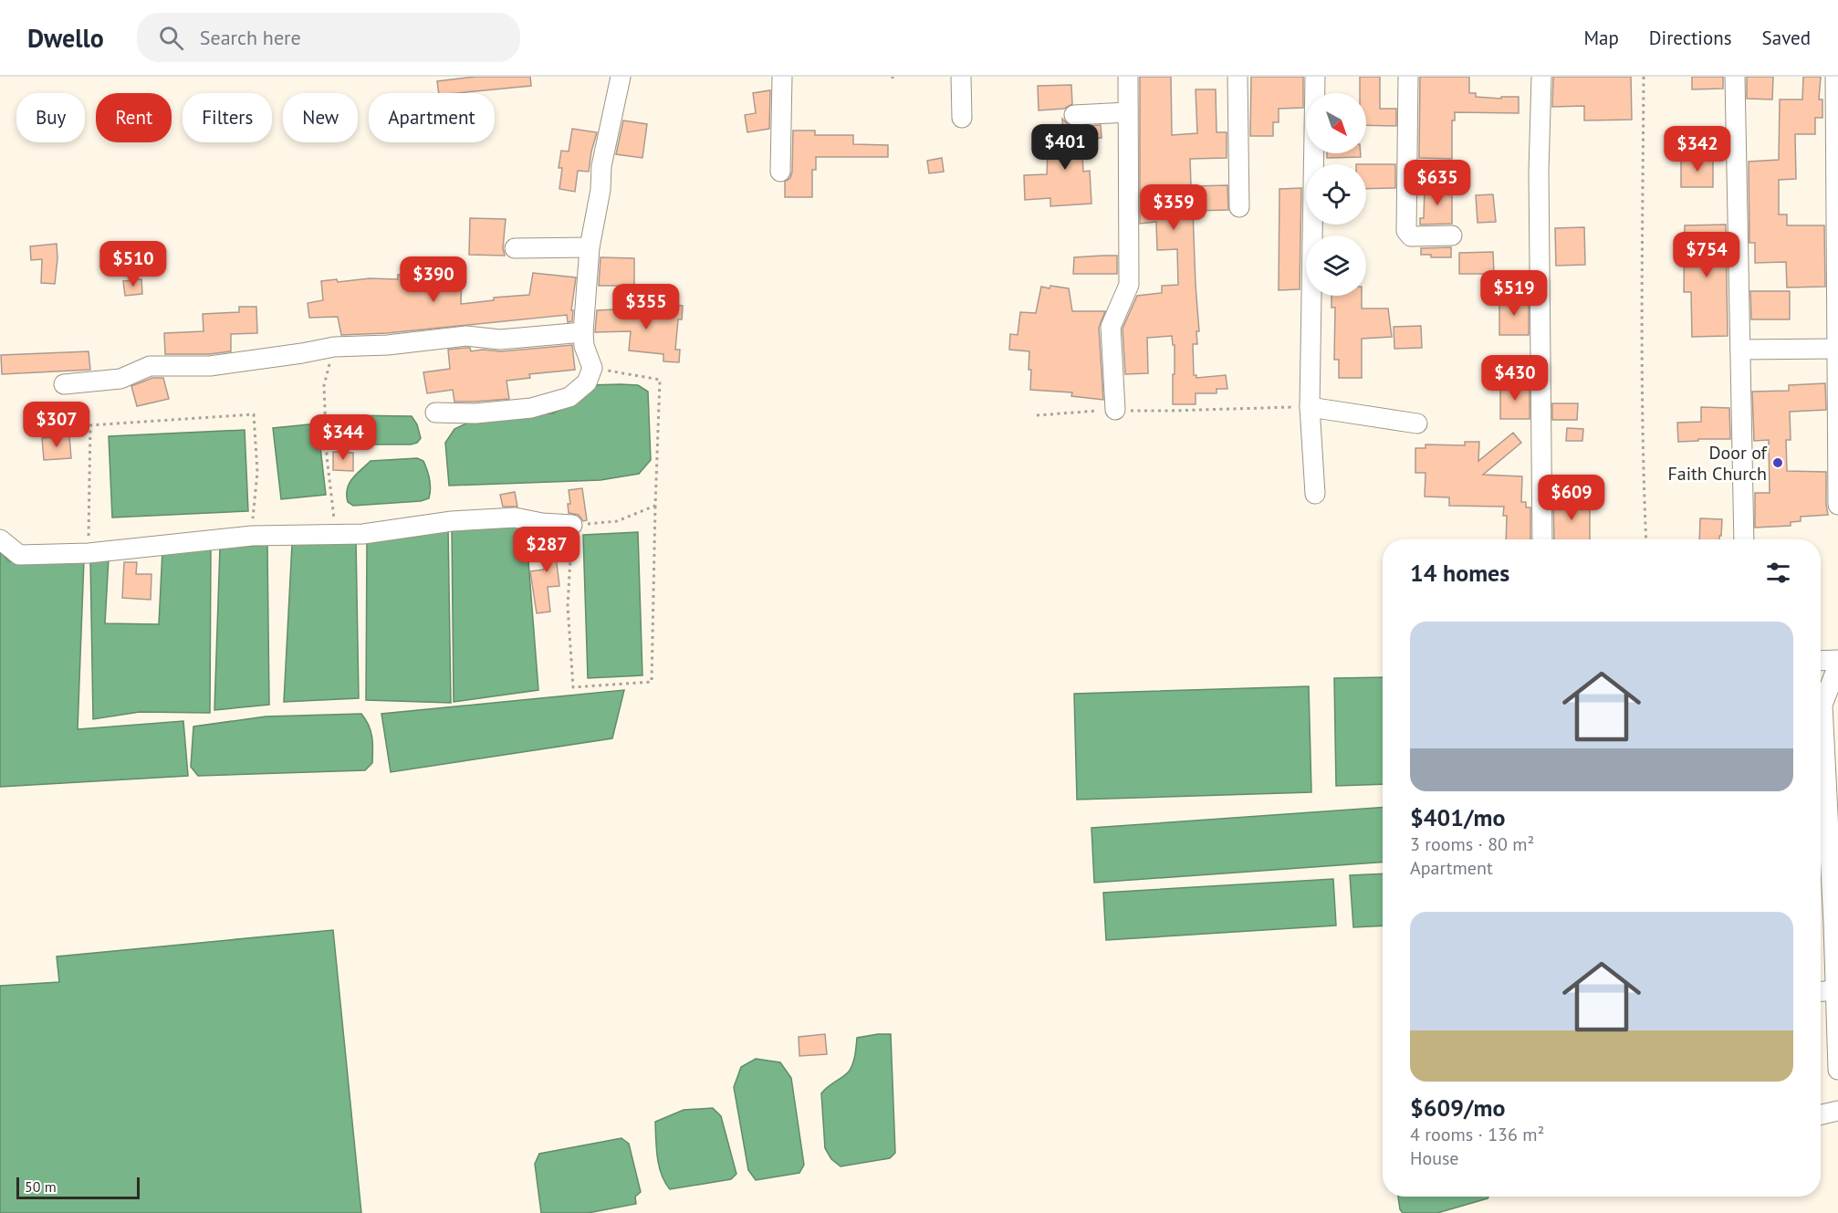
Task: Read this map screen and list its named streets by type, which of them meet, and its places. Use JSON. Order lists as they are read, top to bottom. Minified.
{"places":["Door of Faith Church"],"scale_bar":"50 m","north":"bottom right","page":{"header":"Dwello","search":"Search here","nav":["Map","Directions","Saved"],"chip":["Buy","Rent","Filters","New","Apartment"],"price":["$401","$342","$635","$359","$754","$510","$390","$519","$355","$430","$307","$344","$609","$287"],"heading":"14 homes","list":[{"name":"$401/mo","note":"3 rooms · 80 m² · Apartment"},{"name":"$609/mo","note":"4 rooms · 136 m² · House"}],"scale":"50 m"}}
